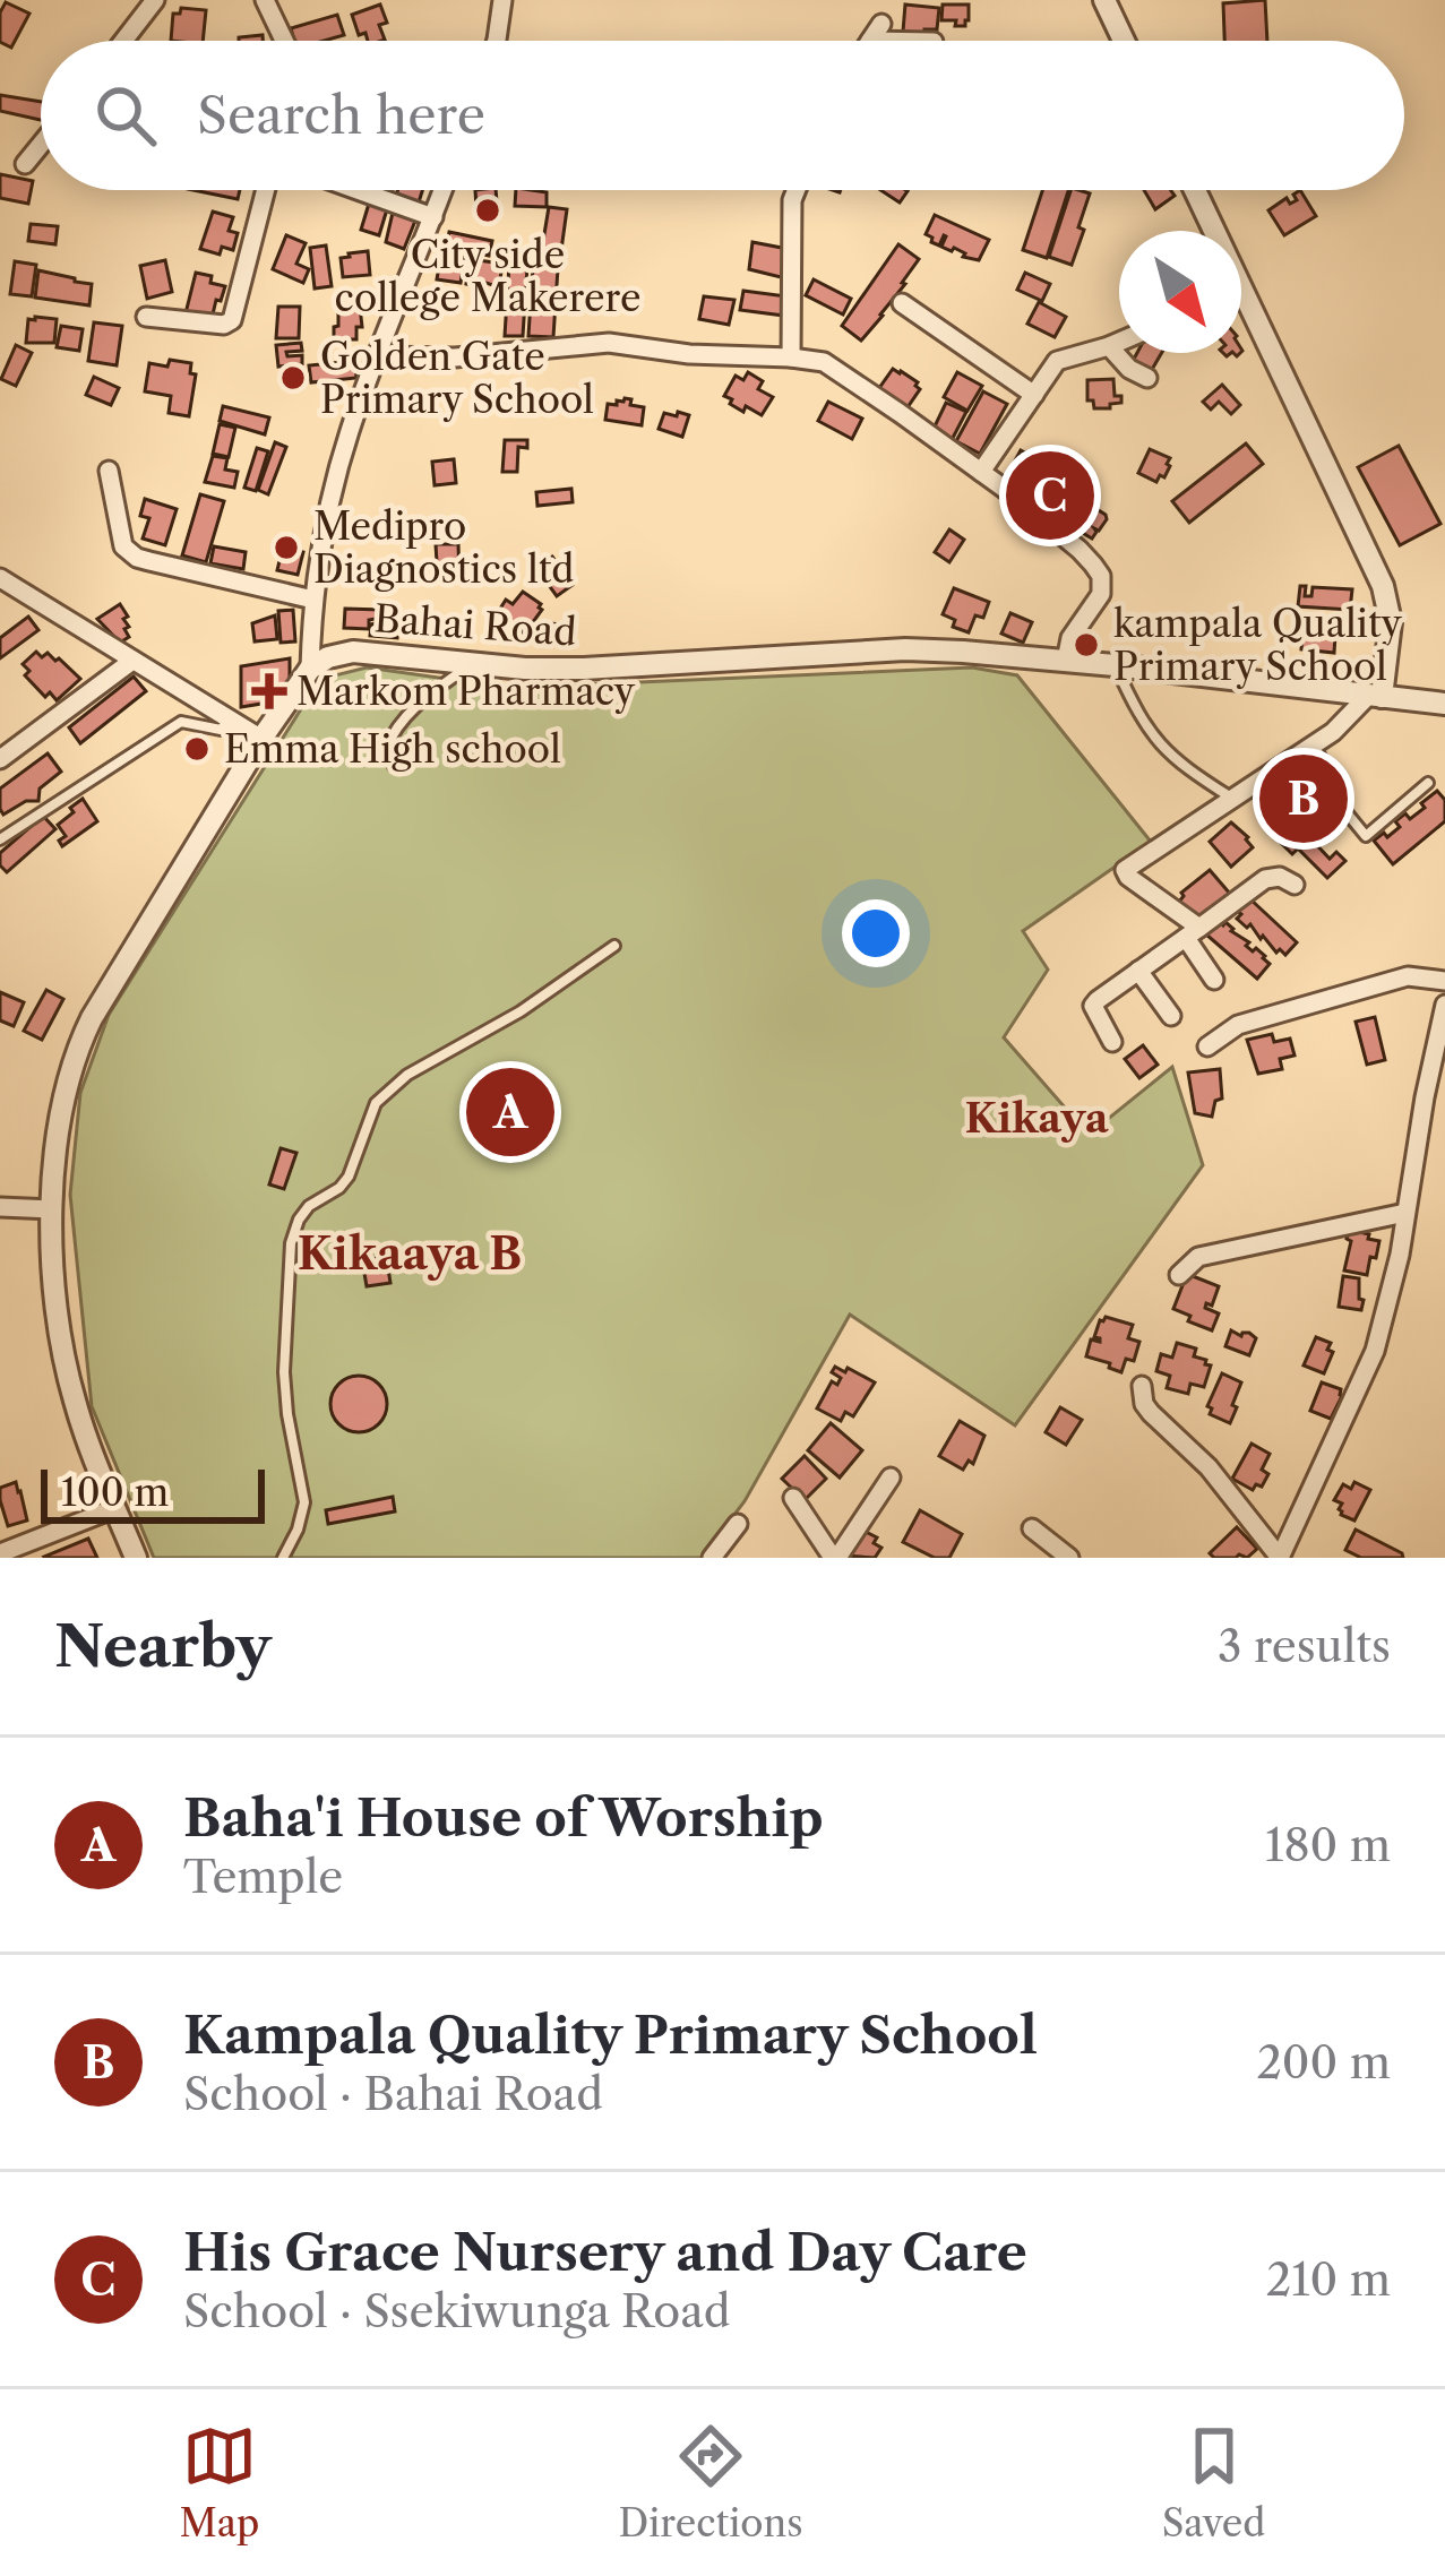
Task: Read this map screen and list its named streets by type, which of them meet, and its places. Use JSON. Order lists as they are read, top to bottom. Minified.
{"streets":{"street":["Bahai Road"]},"districts":["Kikaya","Kikaaya B"],"places":{"other":["City side college Makerere","Golden Gate Primary School","Medipro Diagnostics ltd","kampala Quality Primary School","Emma High school"],"health":["Markom Pharmacy"]},"scale_bar":"100 m","north":"bottom right","page":{"search":"Search here","pins":["C","B","A"],"scale":"100 m","heading":["Nearby","3 results"],"list":[{"mark":"A","name":"Baha'i House of Worship","note":"Temple","value":"180 m"},{"mark":"B","name":"Kampala Quality Primary School","note":"School · Bahai Road","value":"200 m"},{"mark":"C","name":"His Grace Nursery and Day Care","note":"School · Ssekiwunga Road","value":"210 m"}],"nav":["Map","Directions","Saved"]}}
